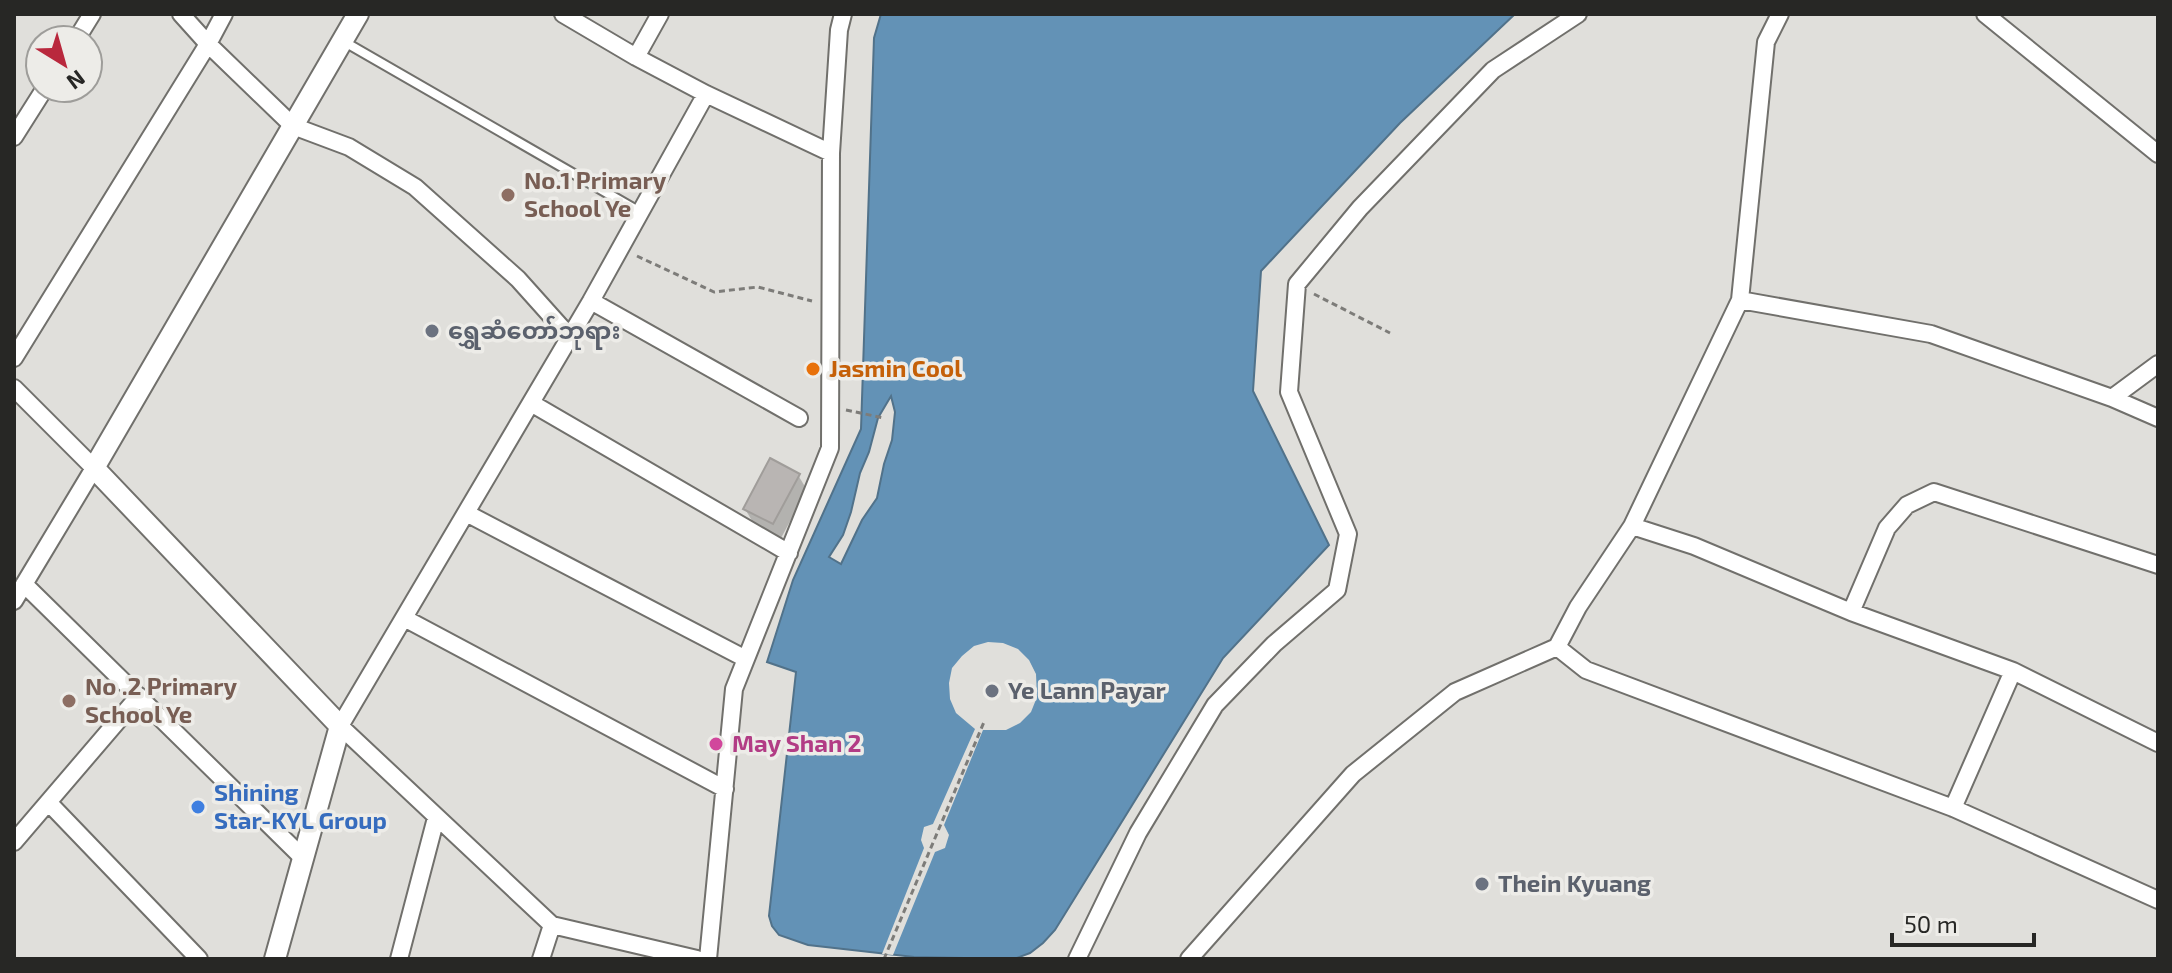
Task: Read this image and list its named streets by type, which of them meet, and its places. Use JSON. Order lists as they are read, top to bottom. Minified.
{"places":["No.1 Primary School Ye","ရွှေဆံတော်ဘုရား","Jasmin Cool","Ye Lann Payar","No .2 Primary School Ye","May Shan 2","Shining Star-KYL Group","Thein Kyuang"],"scale_bar":"50 m","north":"bottom right"}
